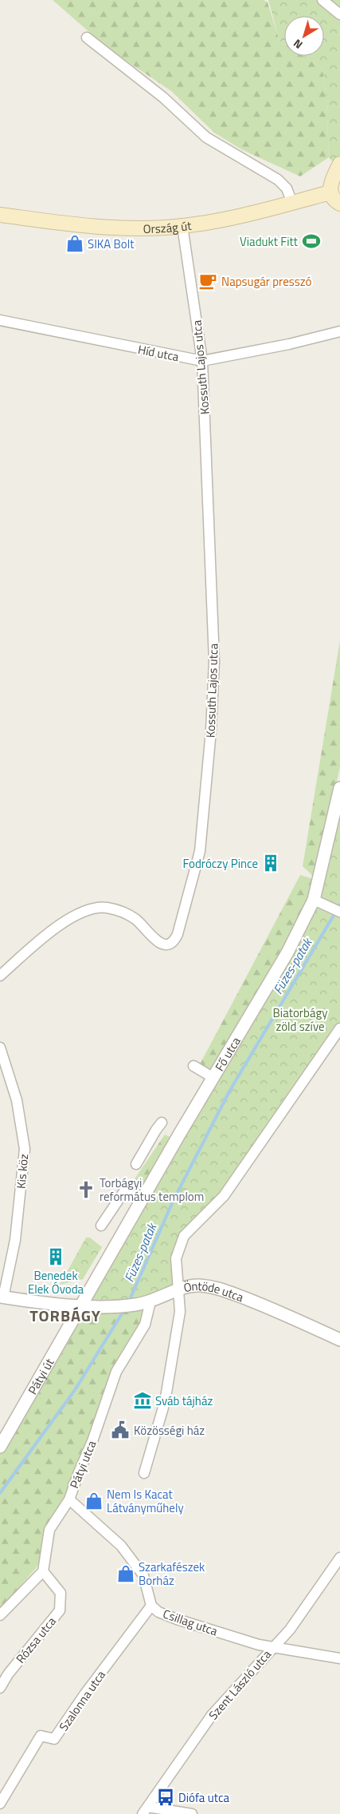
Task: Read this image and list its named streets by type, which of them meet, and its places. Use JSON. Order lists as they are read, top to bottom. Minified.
{"streets":{"main road":["Ország út"],"street":["Híd utca","Kossuth Lajos utca","Fő utca","Kis köz","Öntöde utca","Pátyi út","Pátyi utca","Csillag utca","Rózsa utca","Szent László utca","Szalonna utca"]},"crossings":[["Ország út","Kossuth Lajos utca"],["Híd utca","Kossuth Lajos utca"],["Fő utca","Öntöde utca"],["Fő utca","Pátyi út"],["Kis köz","Öntöde utca"],["Öntöde utca","Pátyi út"],["Öntöde utca","Pátyi utca"],["Pátyi utca","Csillag utca"],["Pátyi utca","Rózsa utca"],["Csillag utca","Szent László utca"],["Csillag utca","Szalonna utca"]],"districts":["TORBÁGY"],"water":["Füzes-patak"],"parks":["Biatorbágy zöld szíve"],"places":{"sports":["Viadukt Fitt"],"shop":["SIKA Bolt","Nem Is Kacat Látványműhely","Szarkafészek Borház"],"cafe":["Napsugár presszó"],"building":["Fodróczy Pince","Benedek Elek Óvoda"],"church":["Torbágyi református templom"],"museum":["Sváb tájház"],"public building":["Közösségi ház"],"bus stop":["Diófa utca"]},"north":"bottom left"}
